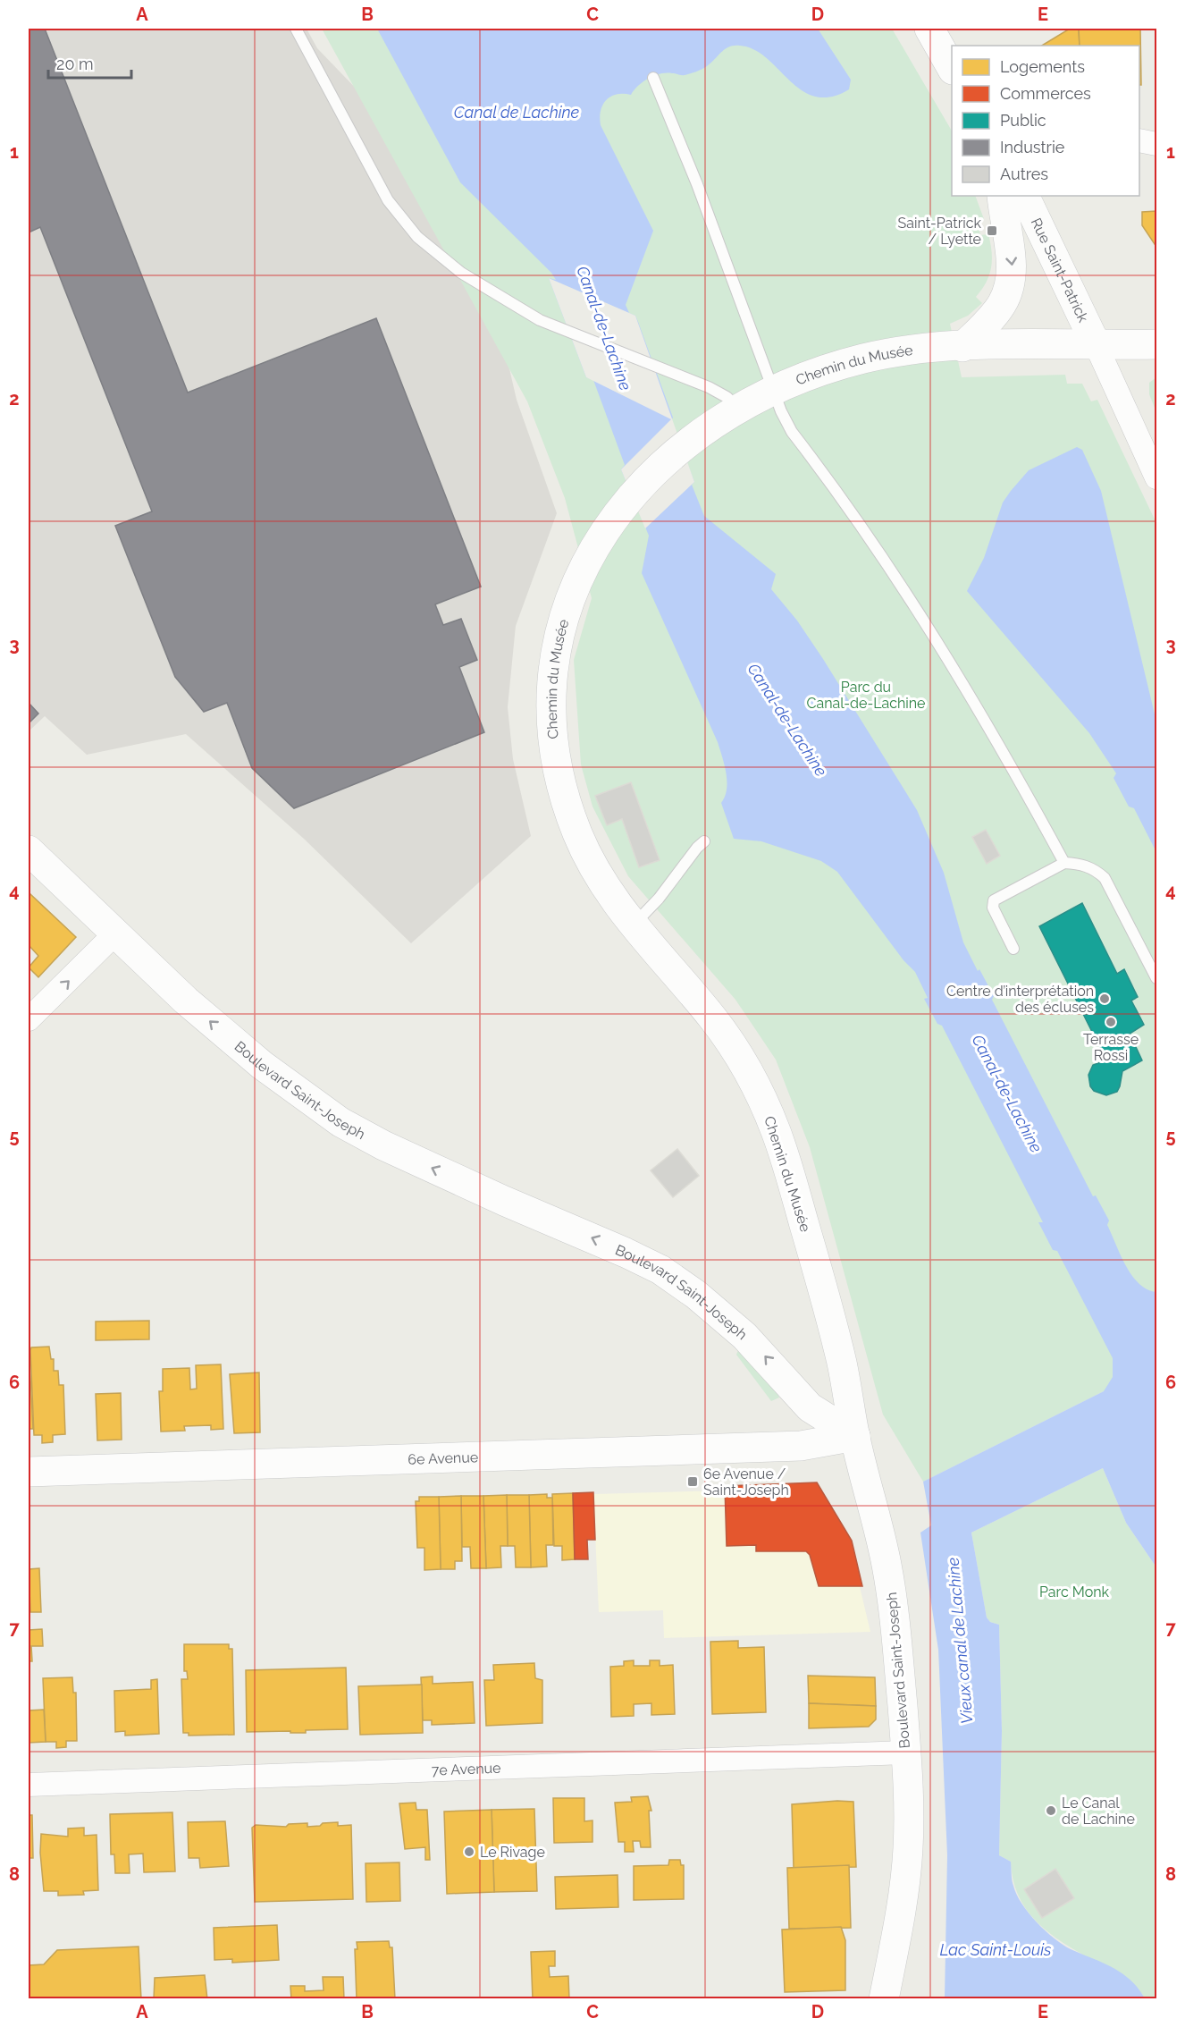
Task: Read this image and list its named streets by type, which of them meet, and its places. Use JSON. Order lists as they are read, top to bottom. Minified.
{"streets":{"street":["Rue Saint-Patrick","Chemin du Musée","Boulevard Saint-Joseph","6e Avenue","7e Avenue"]},"crossings":[["Rue Saint-Patrick","Chemin du Musée"],["Chemin du Musée","Boulevard Saint-Joseph"],["Chemin du Musée","6e Avenue"],["Boulevard Saint-Joseph","6e Avenue"],["Boulevard Saint-Joseph","7e Avenue"]],"one_way":["Boulevard Saint-Joseph"],"water":["Canal de Lachine","Canal-de-Lachine","Vieux canal de Lachine","Lac Saint-Louis"],"parks":["Parc du Canal-de-Lachine","Parc Monk"],"places":{"transit":["Saint-Patrick / Lyette","6e Avenue / Saint-Joseph"],"other":["Centre d’interprétation des écluses","Terrasse Rossi","Le Canal de Lachine","Le Rivage"]},"legend":["Logements","Commerces","Public","Industrie","Autres"],"scale_bar":"20 m","grid":{"columns":["A","B","C","D","E"],"rows":["1","2","3","4","5","6","7","8"]}}
